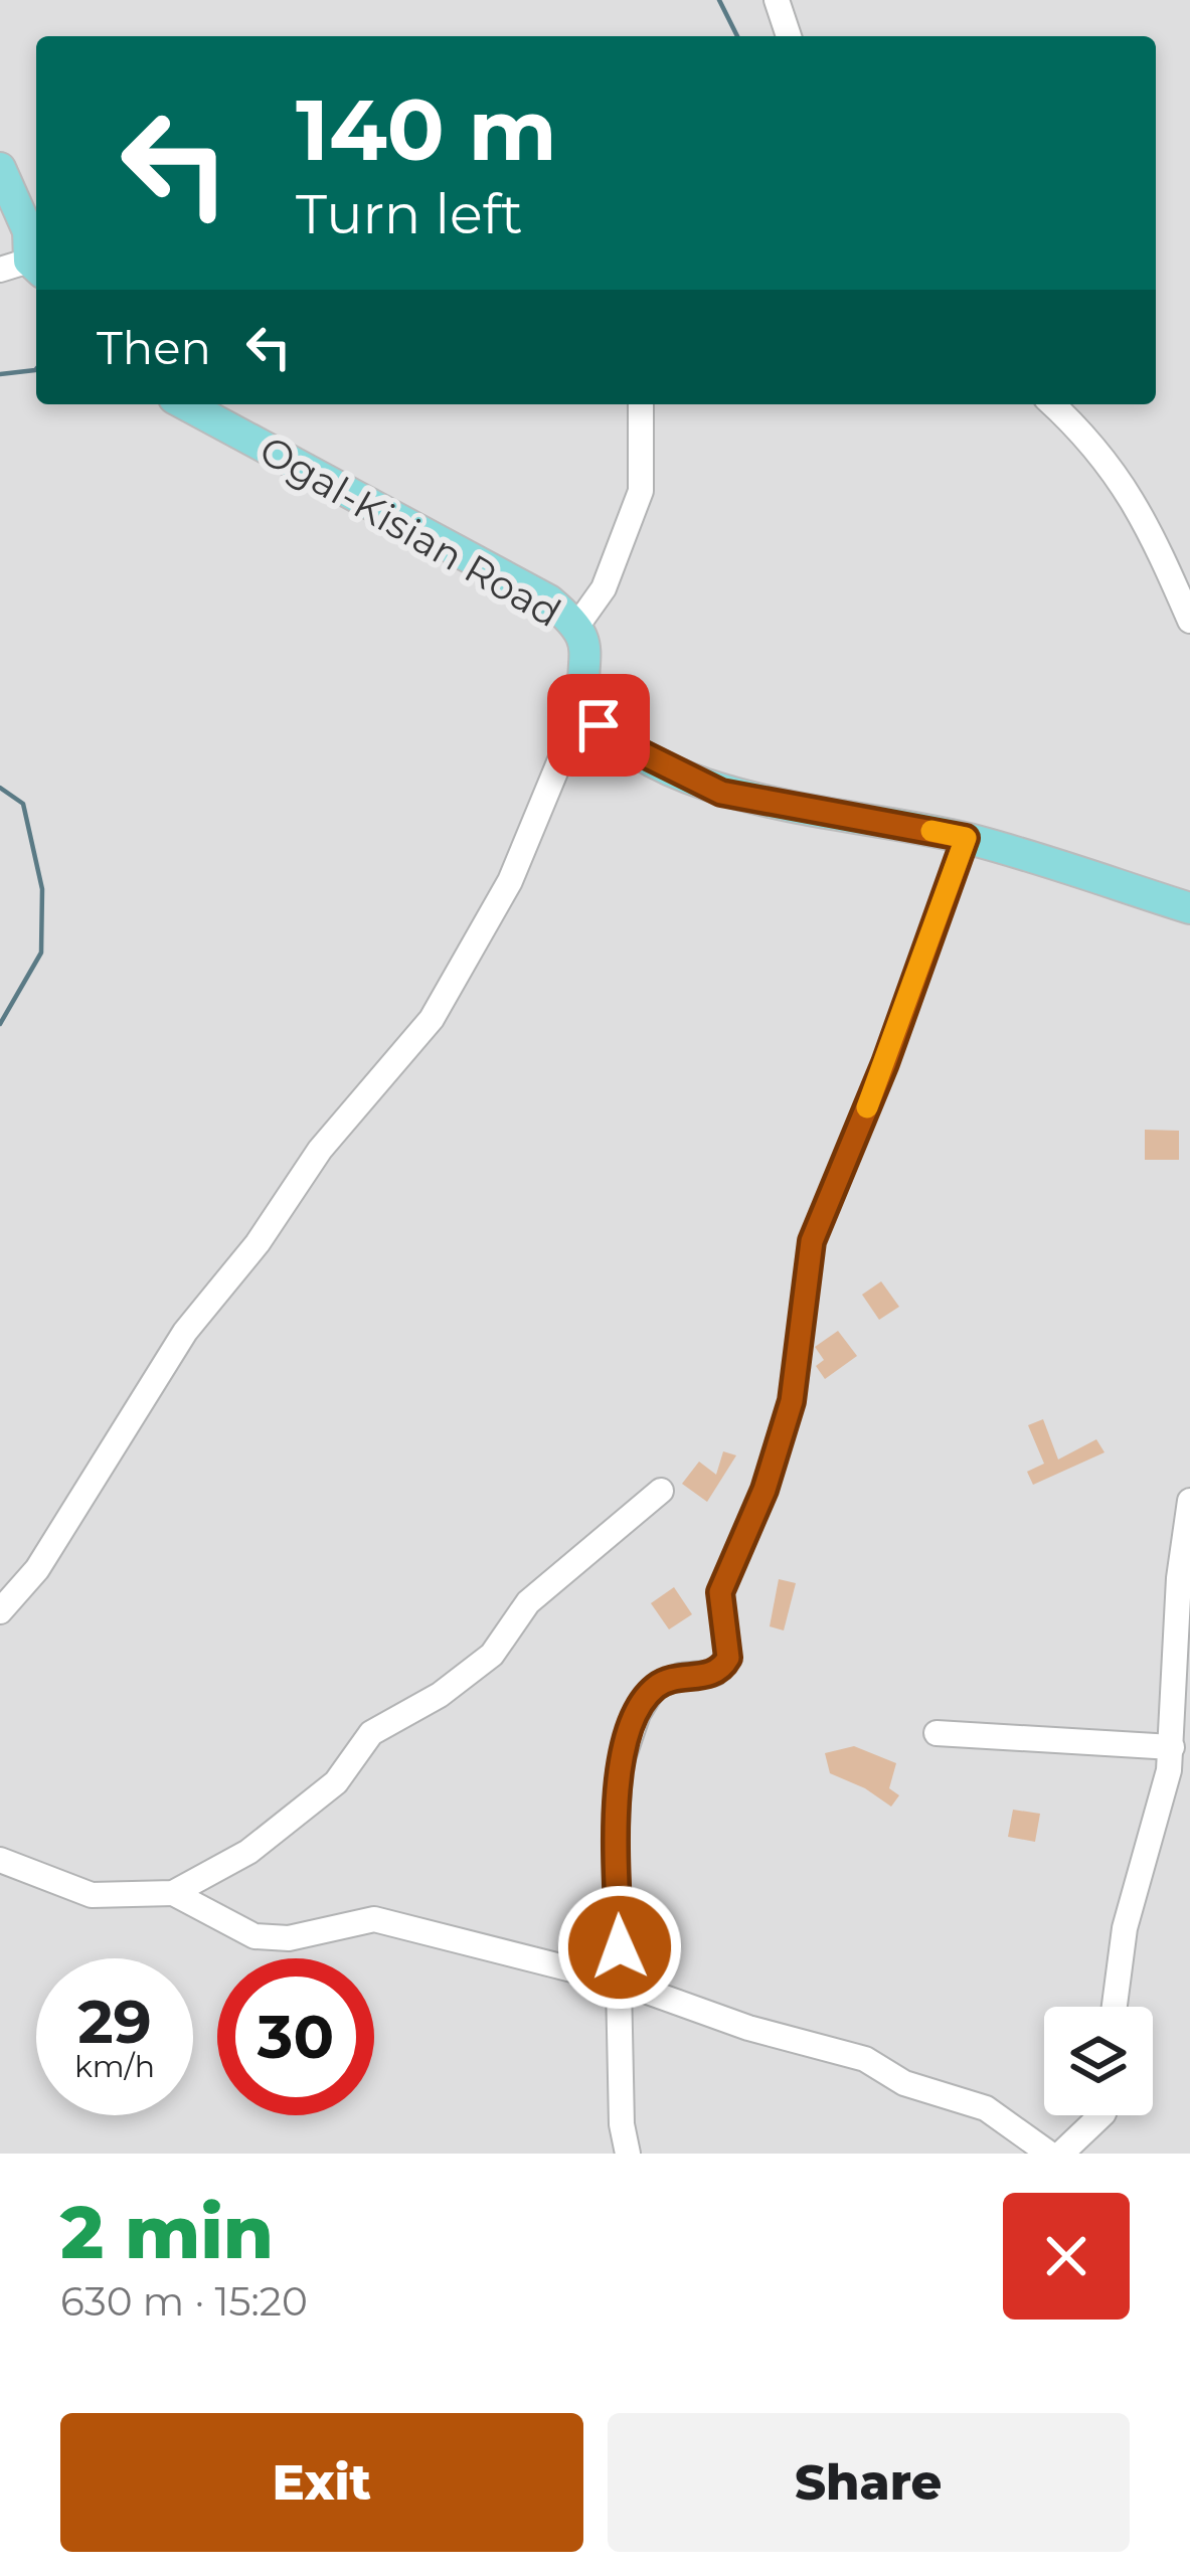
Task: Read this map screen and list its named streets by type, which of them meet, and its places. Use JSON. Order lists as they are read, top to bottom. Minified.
{"streets":{"main road":["Ogal-Kisian Road"]},"page":{"turn":["140 m","Turn left"],"then":"Then","speed":"29 km/h","limit":"30","heading":["2 min","630 m · 15:20"],"buttons":["Exit","Share"]}}
